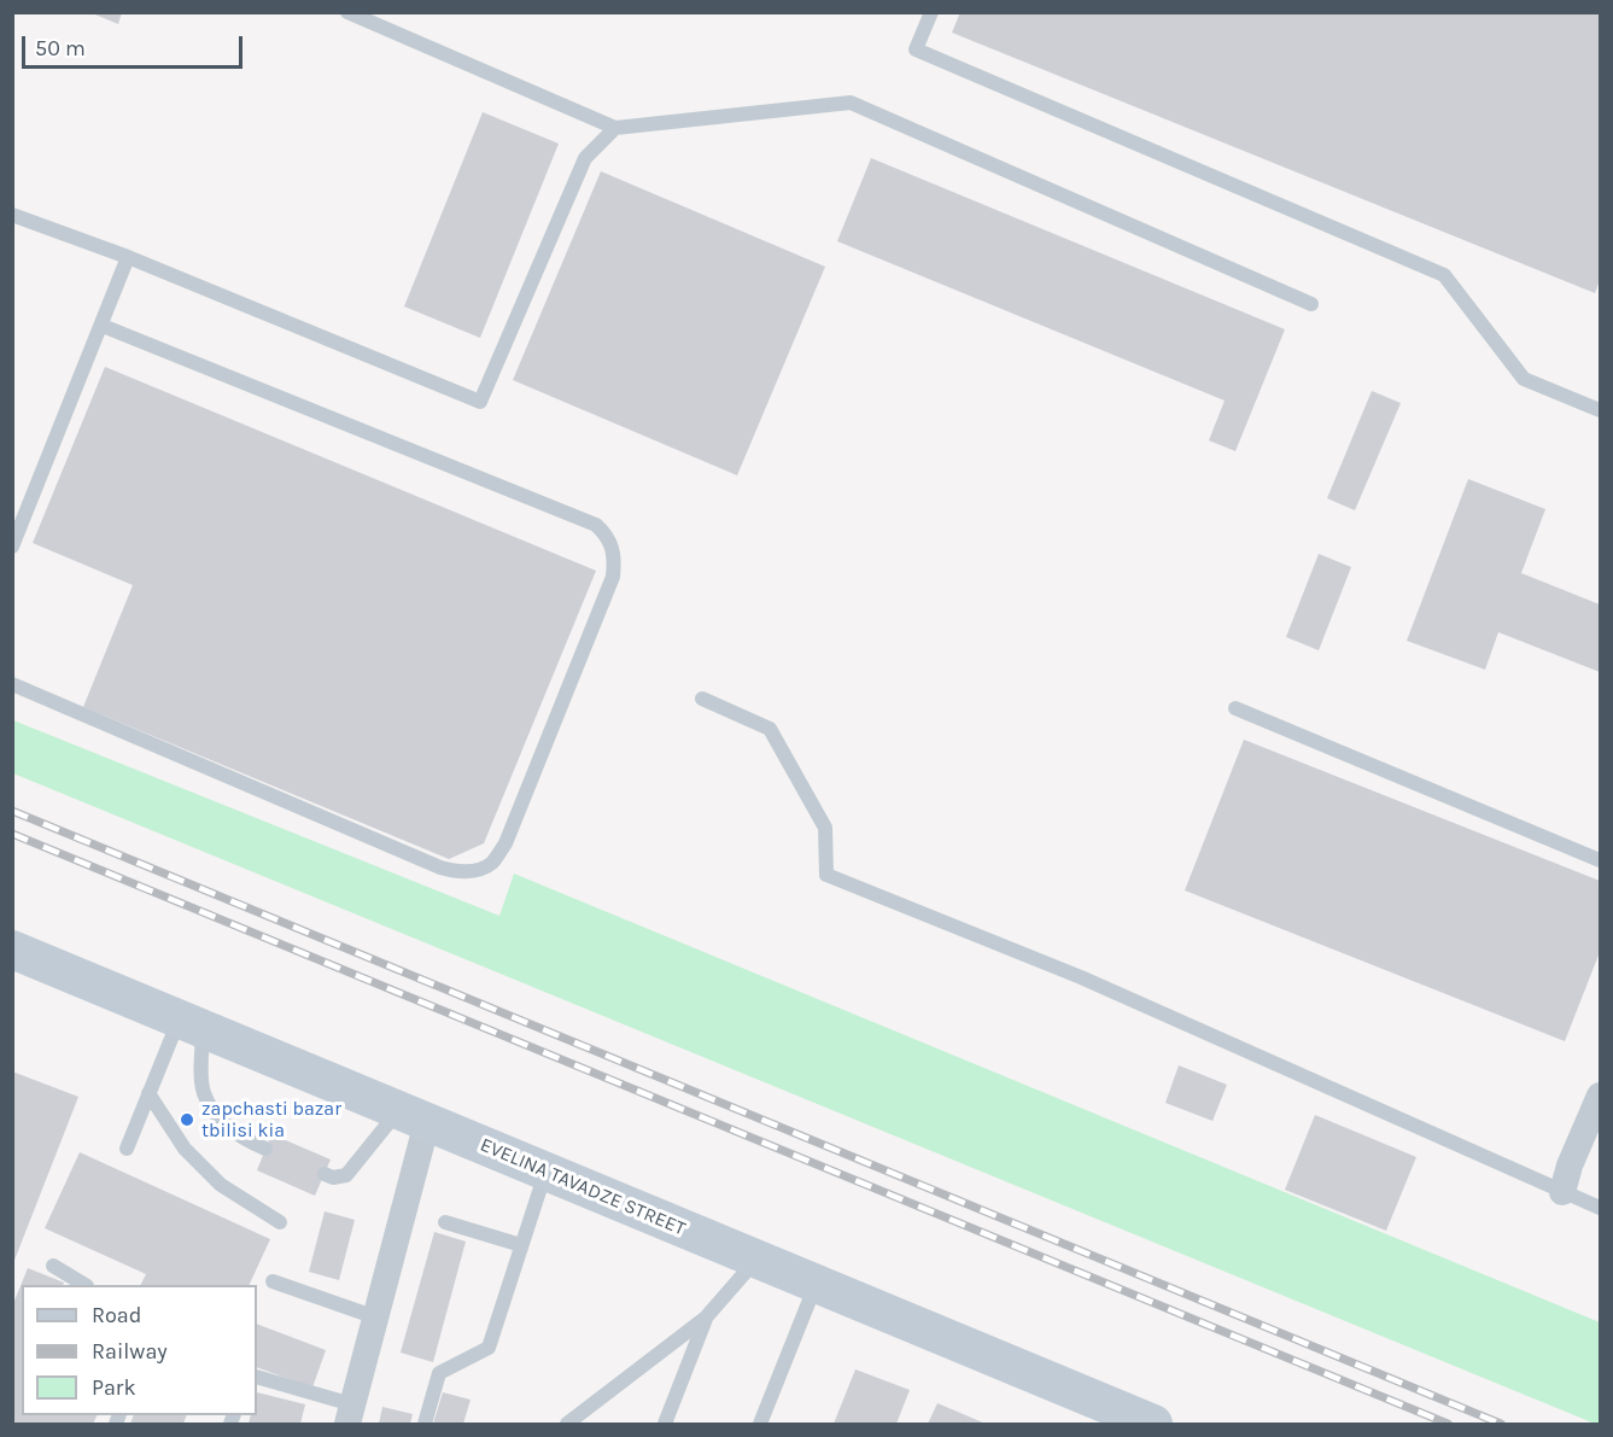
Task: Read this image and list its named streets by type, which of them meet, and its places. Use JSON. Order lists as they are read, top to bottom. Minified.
{"streets":{"main road":["EVELINA TAVADZE STREET"]},"places":["zapchasti bazar tbilisi kia"],"legend":["Road","Railway","Park"],"scale_bar":"50 m"}
